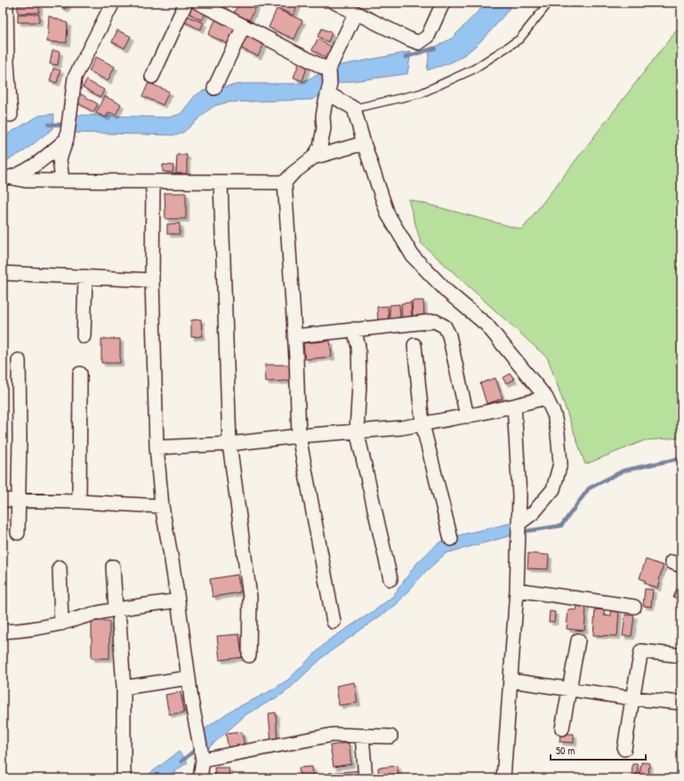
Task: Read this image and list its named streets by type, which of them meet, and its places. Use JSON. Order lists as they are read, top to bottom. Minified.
{"scale_bar":"50 m"}
